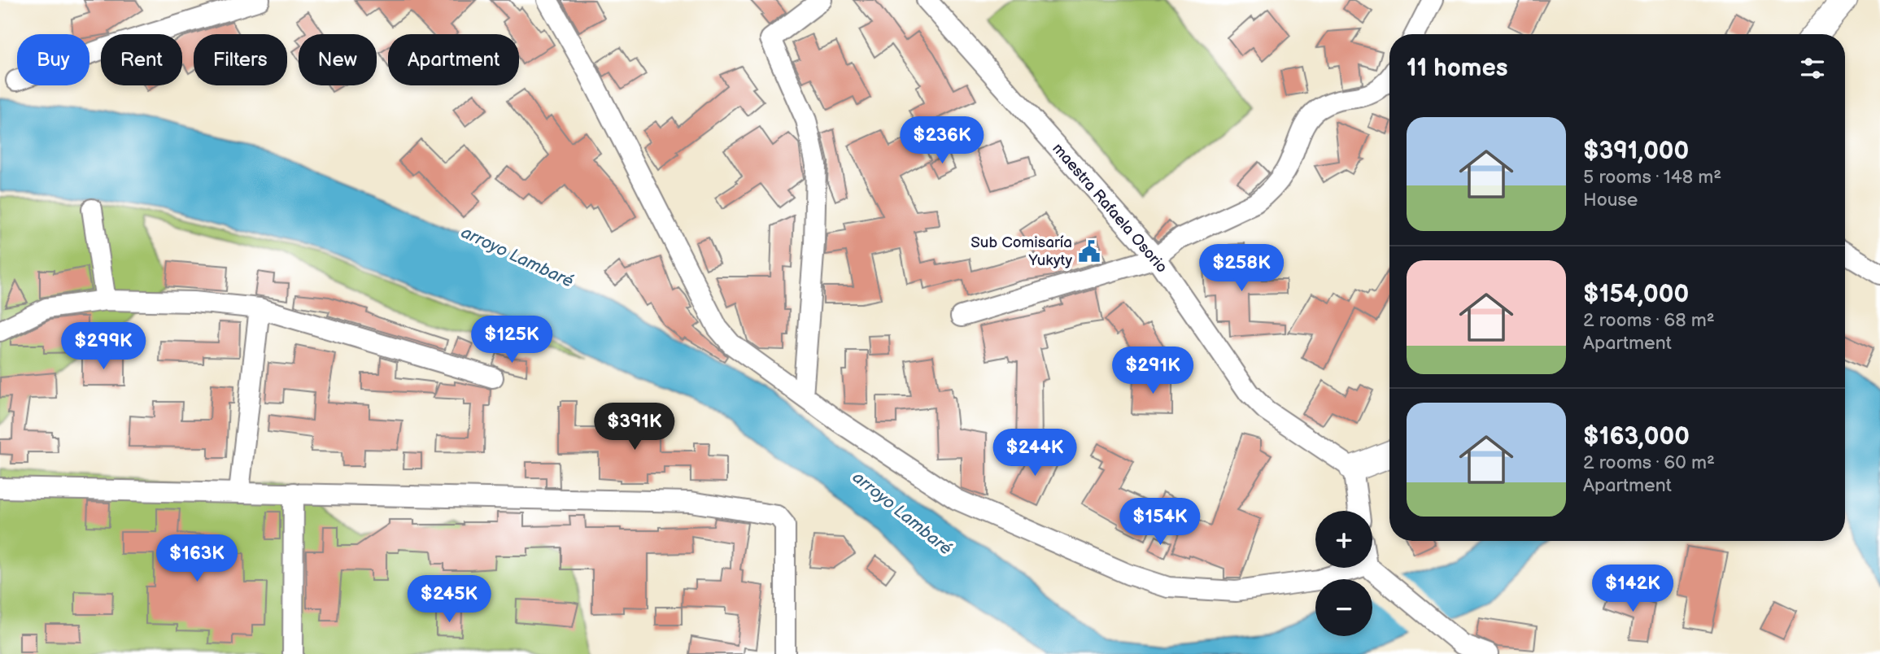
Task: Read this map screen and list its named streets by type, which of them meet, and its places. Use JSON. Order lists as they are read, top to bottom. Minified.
{"streets":{"street":["maestra Rafaela Osorio"]},"water":["arroyo Lambaré"],"places":{"public building":["Sub Comisaría Yukyty"]},"page":{"chip":["Buy","Rent","Filters","New","Apartment"],"heading":"11 homes","list":[{"name":"$391,000","note":"5 rooms · 148 m² · House"},{"name":"$154,000","note":"2 rooms · 68 m² · Apartment"},{"name":"$163,000","note":"2 rooms · 60 m² · Apartment"}],"price":["$236K","$258K","$125K","$299K","$291K","$391K","$244K","$154K","$163K","$142K","$245K"],"map_buttons":["+","−"]}}
